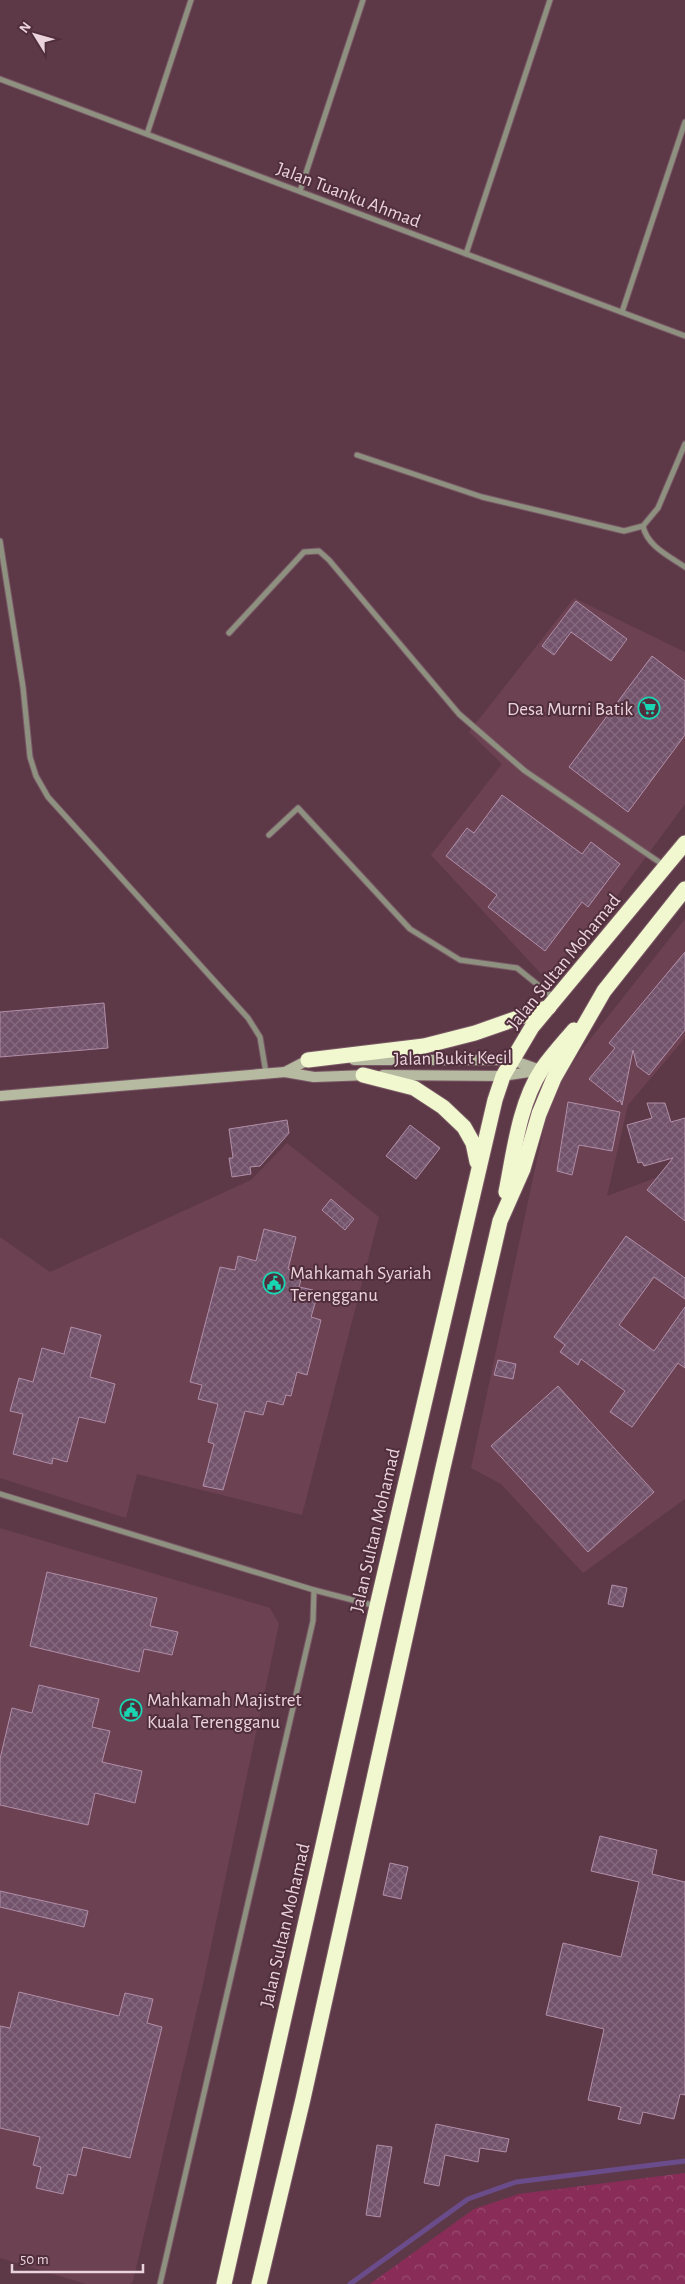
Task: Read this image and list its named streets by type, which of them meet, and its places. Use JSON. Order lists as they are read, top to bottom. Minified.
{"streets":{"highway":["Jalan Sultan Mohamad"],"main road":["Jalan Bukit Kecil"],"street":["Jalan Tuanku Ahmad"]},"crossings":[["Jalan Sultan Mohamad","Jalan Bukit Kecil"]],"places":{"supermarket":["Desa Murni Batik"],"public building":["Mahkamah Syariah Terengganu","Mahkamah Majistret Kuala Terengganu"]},"scale_bar":"50 m","north":"top left"}
